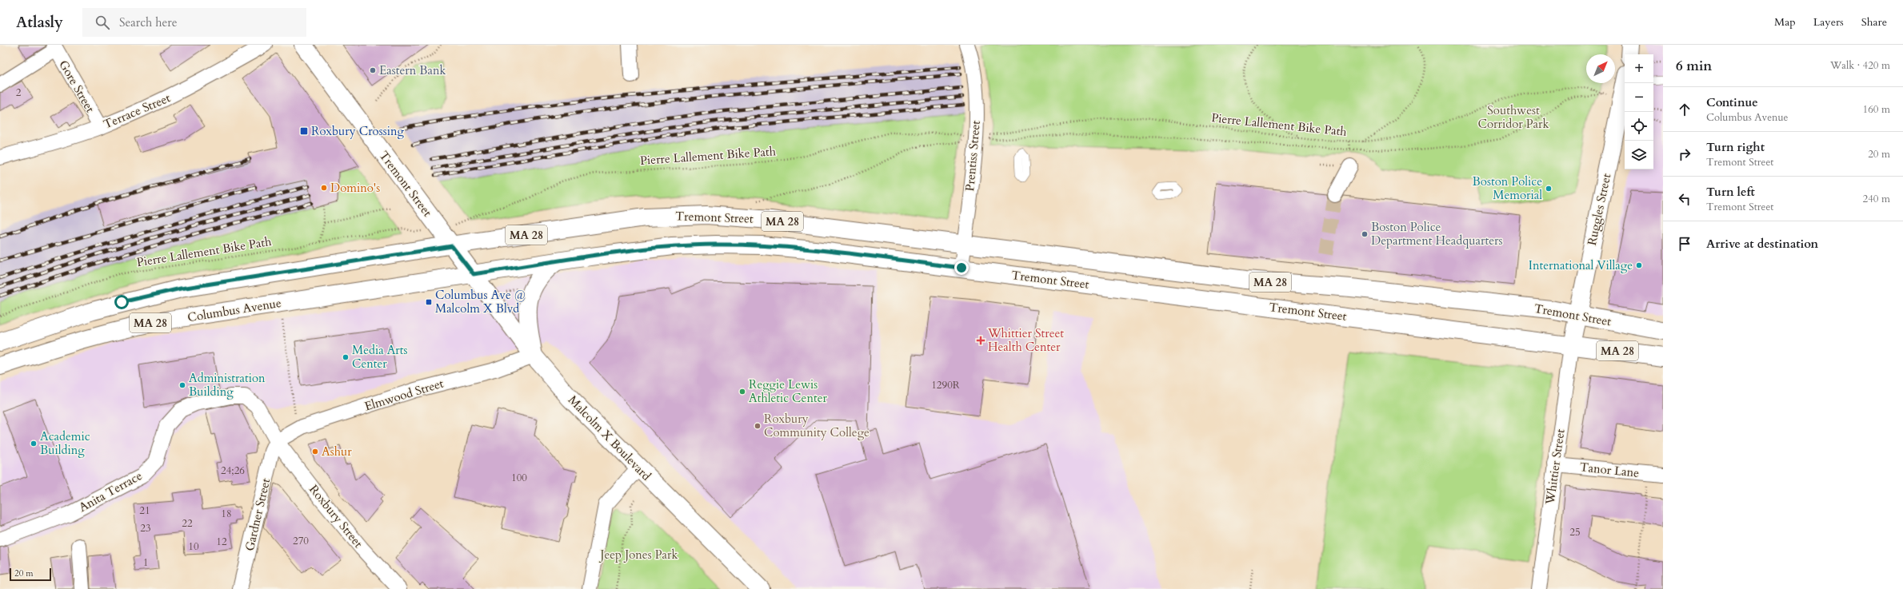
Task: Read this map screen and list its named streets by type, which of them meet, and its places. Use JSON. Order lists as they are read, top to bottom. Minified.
{"streets":{"main road":["Tremont Street","Ruggles Street","MA 28","Columbus Avenue","Malcolm X Boulevard"],"street":["Gore Street","Terrace Street","Prentiss Street","Elmwood Street","Whittier Street","Tanor Lane","Anita Terrace","Gardner Street","Roxbury Street"],"path":["Pierre Lallement Bike Path"]},"crossings":[["Gore Street","Terrace Street"],["Prentiss Street","Tremont Street"],["Tremont Street","Ruggles Street"],["Tremont Street","MA 28"],["Tremont Street","Columbus Avenue"],["Tremont Street","Malcolm X Boulevard"],["Tremont Street","Whittier Street"],["Ruggles Street","Whittier Street"],["Columbus Avenue","Malcolm X Boulevard"],["Elmwood Street","Malcolm X Boulevard"],["Elmwood Street","Anita Terrace"],["Elmwood Street","Gardner Street"],["Elmwood Street","Roxbury Street"],["Whittier Street","Tanor Lane"],["Anita Terrace","Gardner Street"],["Anita Terrace","Roxbury Street"],["Gardner Street","Roxbury Street"]],"parks":["Southwest Corridor Park","Jeep Jones Park"],"places":{"other":["Eastern Bank","Domino's","Boston Police Memorial","Boston Police Department Headquarters","International Village","Media Arts Center","Administration Building","Reggie Lewis Athletic Center","Roxbury Community College","Academic Building","Ashur"],"transit":["Roxbury Crossing","Columbus Ave @ Malcolm X Blvd"],"health":["Whittier Street Health Center"]},"house_numbers":["2","1290R","24;26","100","21","18","22","23","25","270","12","10","1"],"scale_bar":"20 m","north":"top right","page":{"header":"Atlasly","search":"Search here","nav":["Map","Layers","Share"],"heading":["6 min","Walk · 420 m"],"map_buttons":["+","−"],"list":[["Continue","Columbus Avenue","160 m"],["Turn right","Tremont Street","20 m"],["Turn left","Tremont Street","240 m"],"Arrive at destination"],"scale":"20 m"}}
